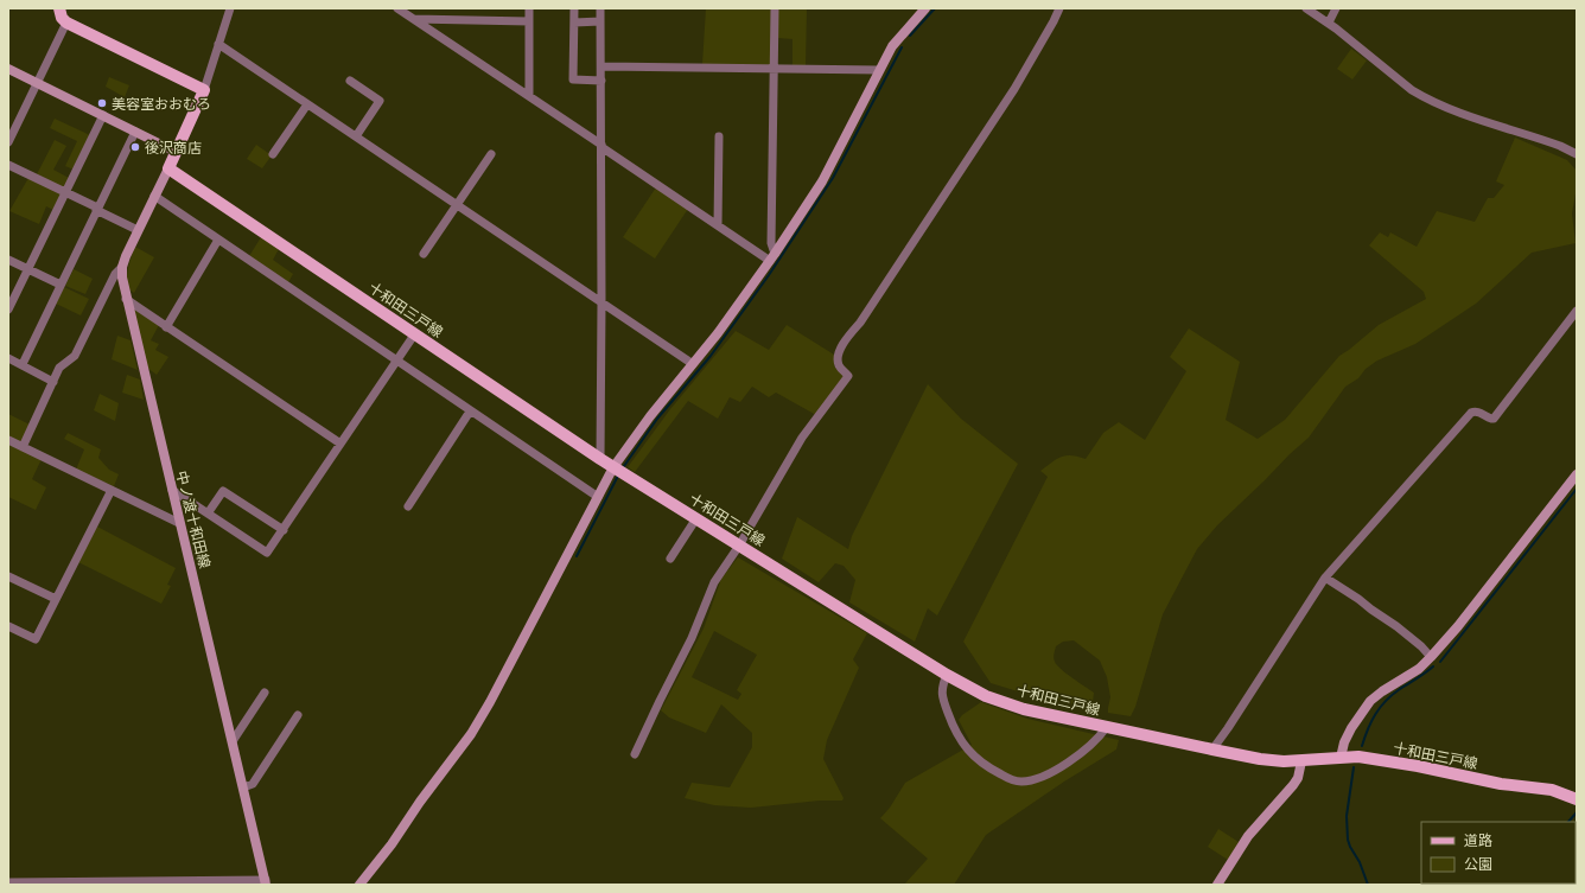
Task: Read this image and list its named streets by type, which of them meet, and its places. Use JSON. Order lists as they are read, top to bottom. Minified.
{"streets":{"main road":["十和田三戸線"],"street":["中ノ渡十和田線"]},"crossings":[["十和田三戸線","中ノ渡十和田線"]],"places":["美容室おおむろ","後沢商店"],"legend":["道路","公園"]}
